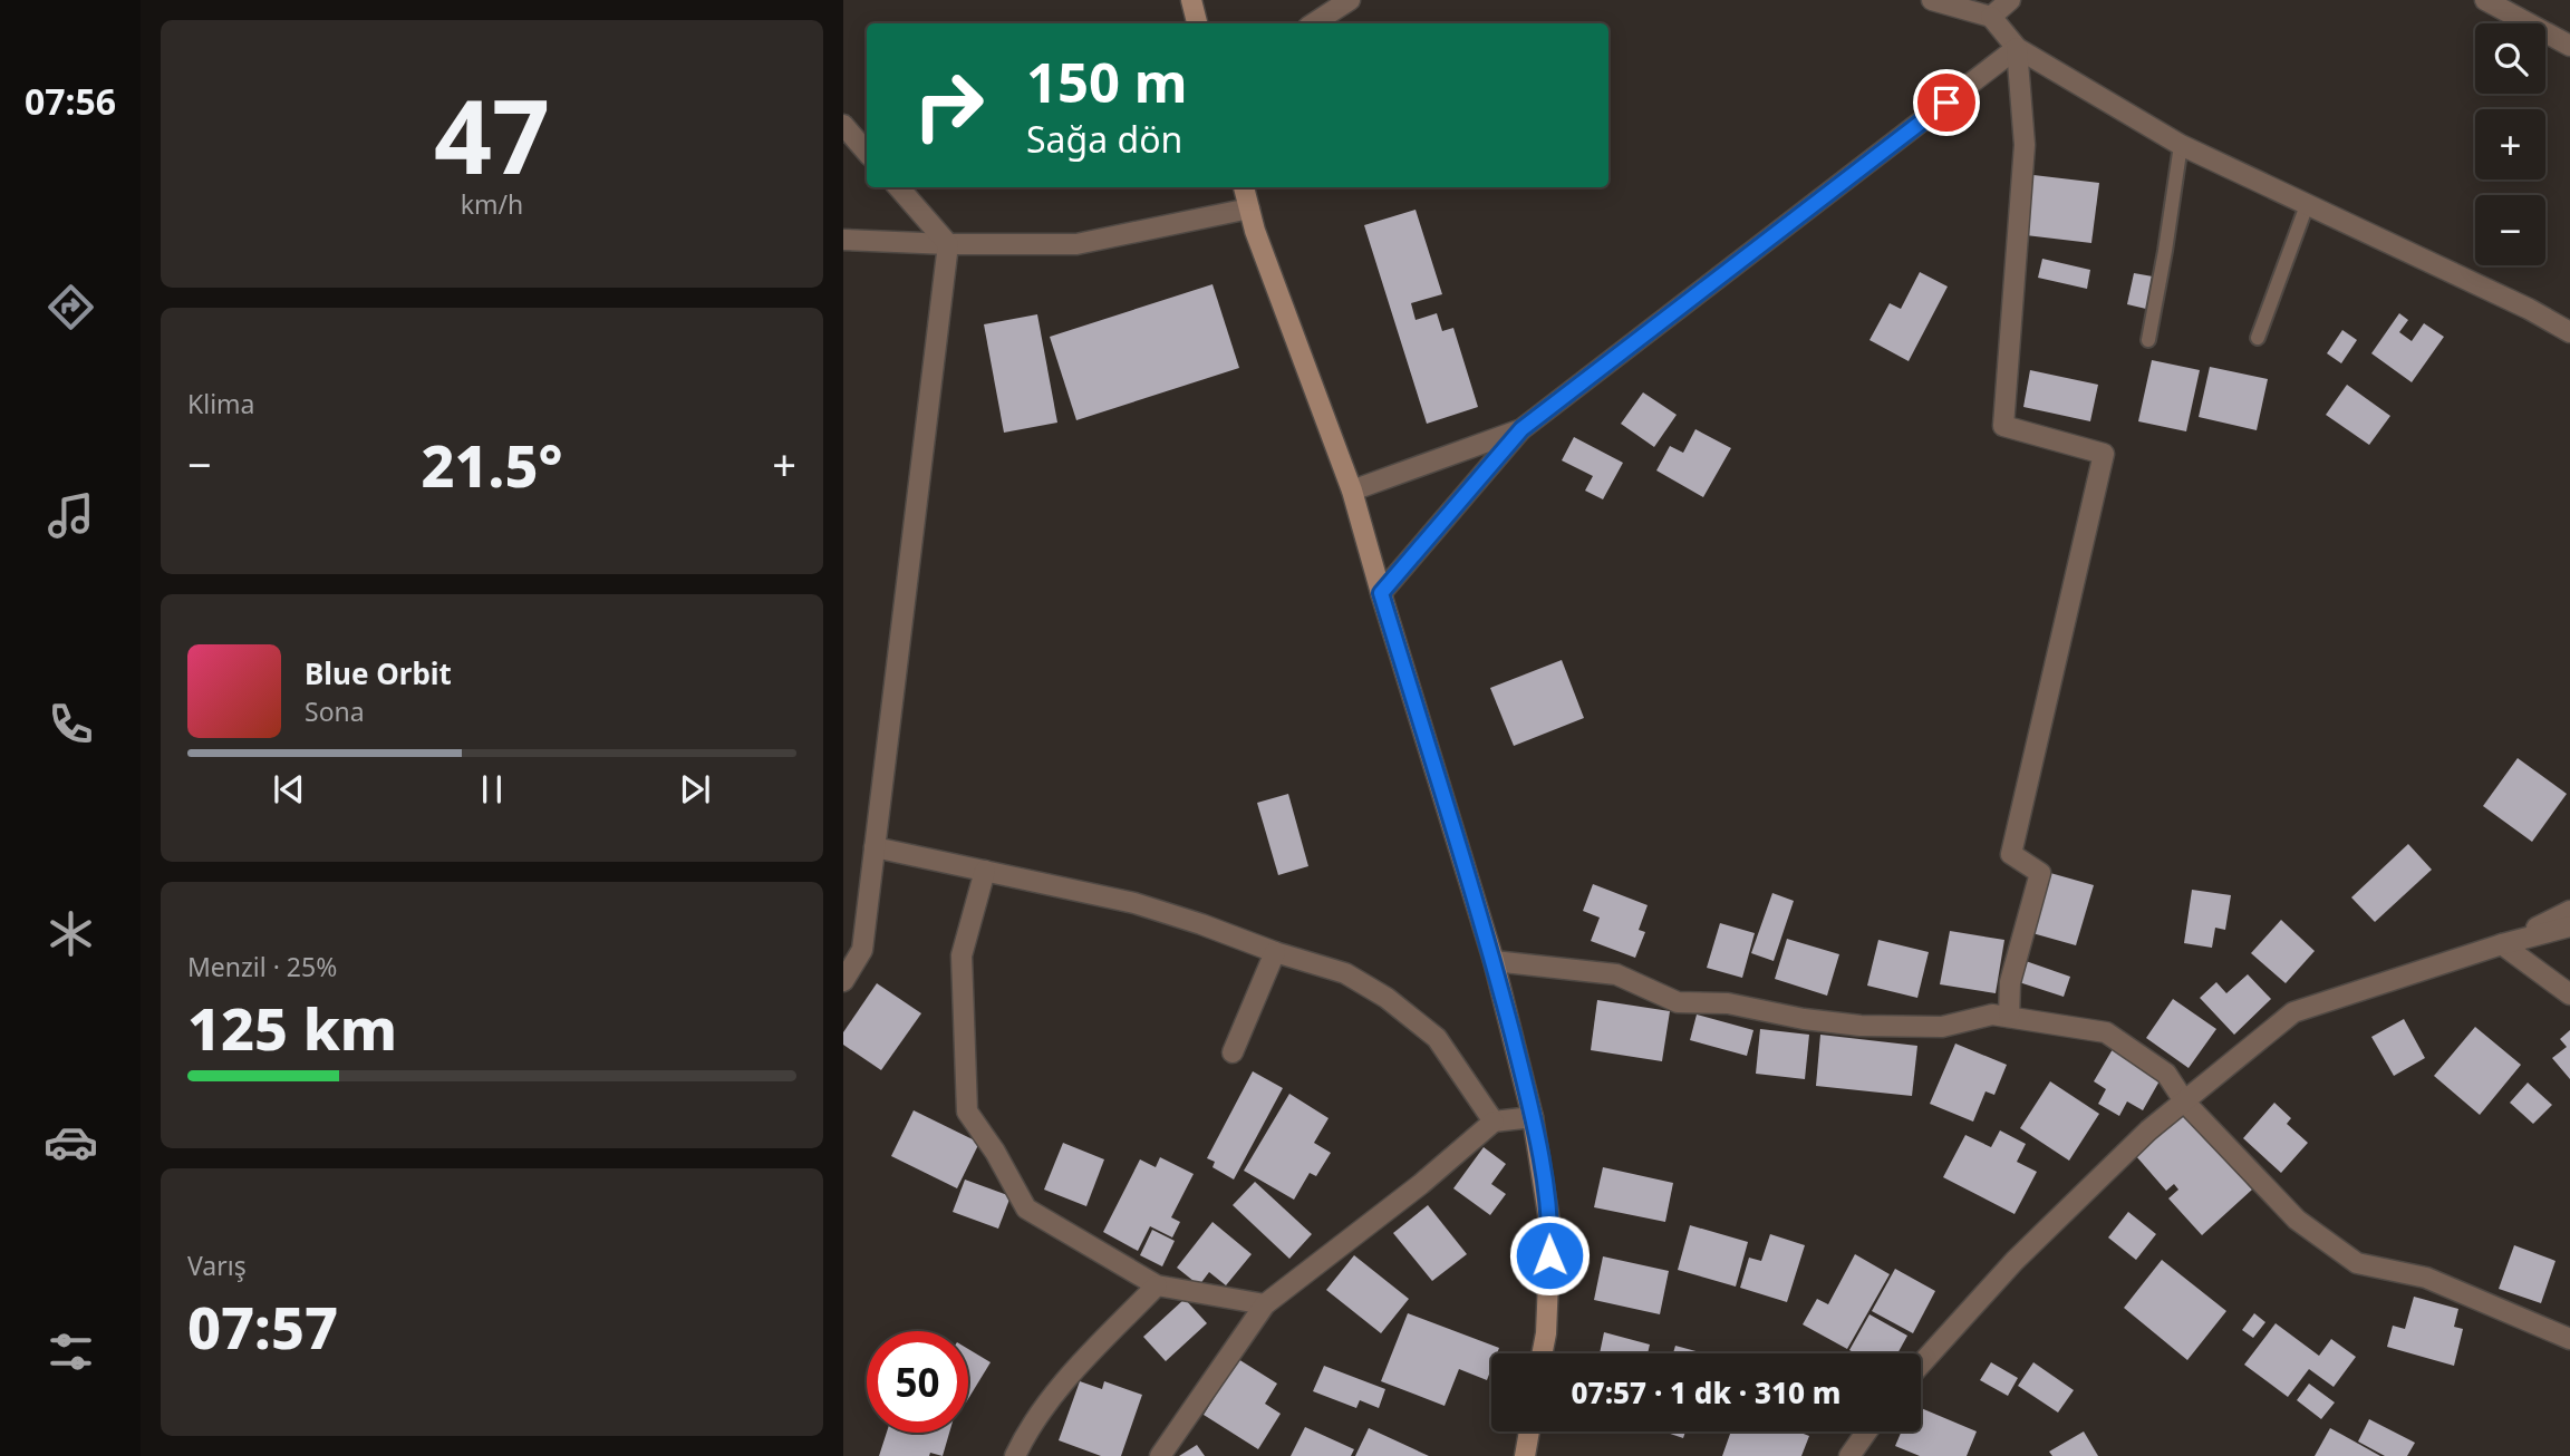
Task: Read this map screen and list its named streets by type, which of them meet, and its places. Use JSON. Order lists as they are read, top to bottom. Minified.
{"page":{"tabs":"07:56","tile":[["47","km/h"],"Klima",["Menzil · 25%","125 km"],["Varış","07:57"]],"map_buttons":["+","−"],"turn":["150 m","Sağa dön"],"heat":["−","21.5°","+"],"song":["Blue Orbit","Sona"],"limit":"50","trip":"07:57 · 1 dk · 310 m"}}
